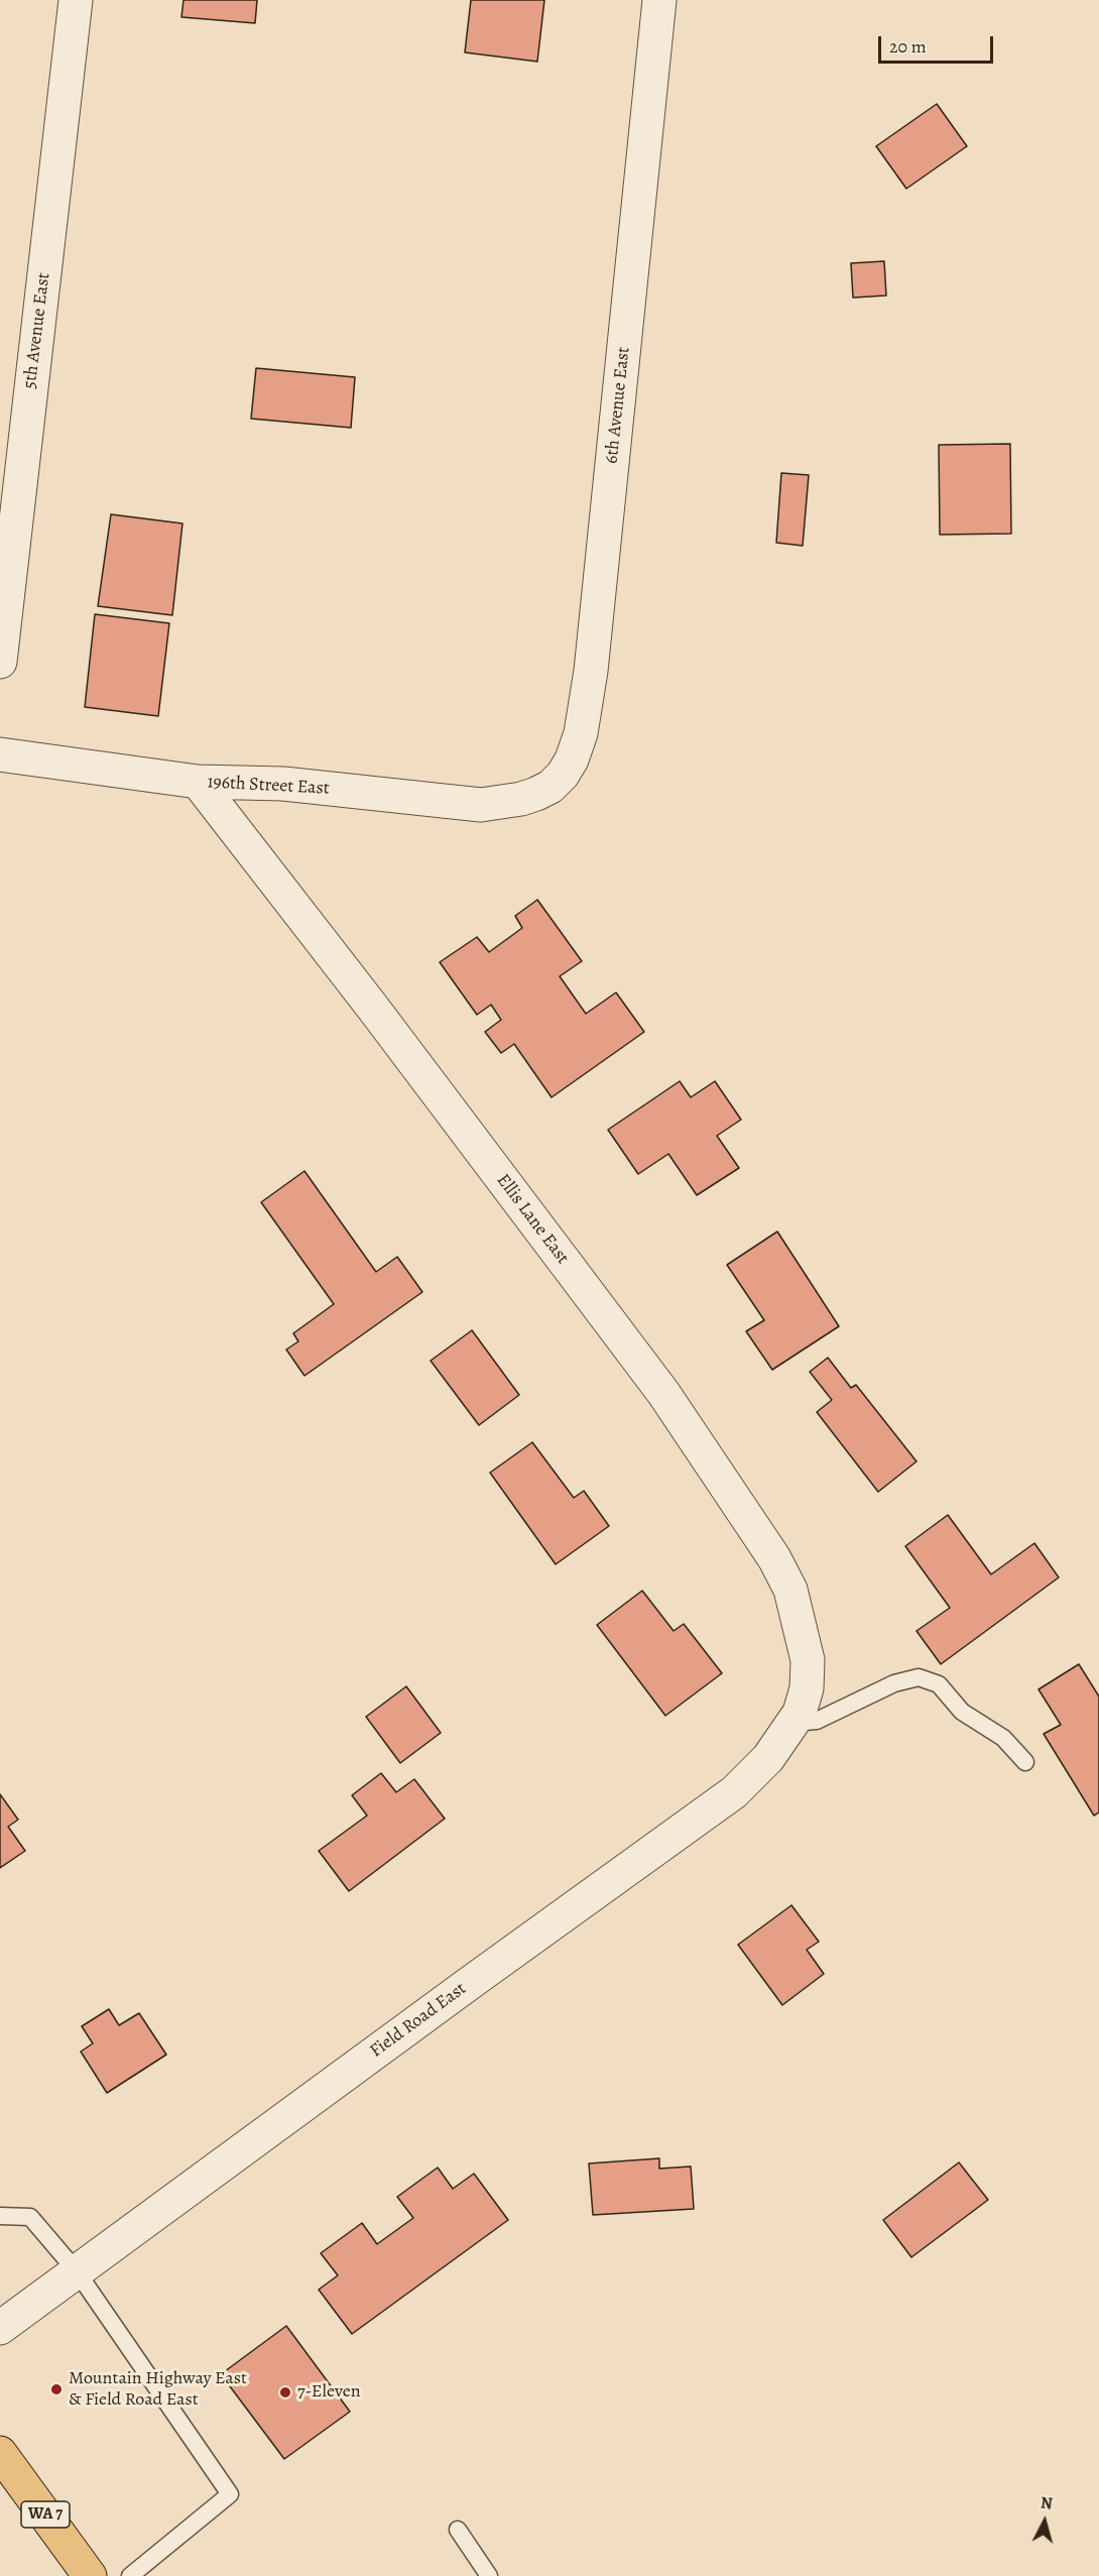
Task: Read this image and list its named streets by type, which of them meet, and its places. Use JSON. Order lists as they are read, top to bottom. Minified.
{"streets":{"main road":["WA 7"],"street":["5th Avenue East","6th Avenue East","196th Street East","Ellis Lane East","Field Road East"]},"crossings":[["6th Avenue East","196th Street East"],["196th Street East","Ellis Lane East"],["Ellis Lane East","Field Road East"]],"places":["Mountain Highway East & Field Road East","7-Eleven"],"scale_bar":"20 m","north":"top"}
